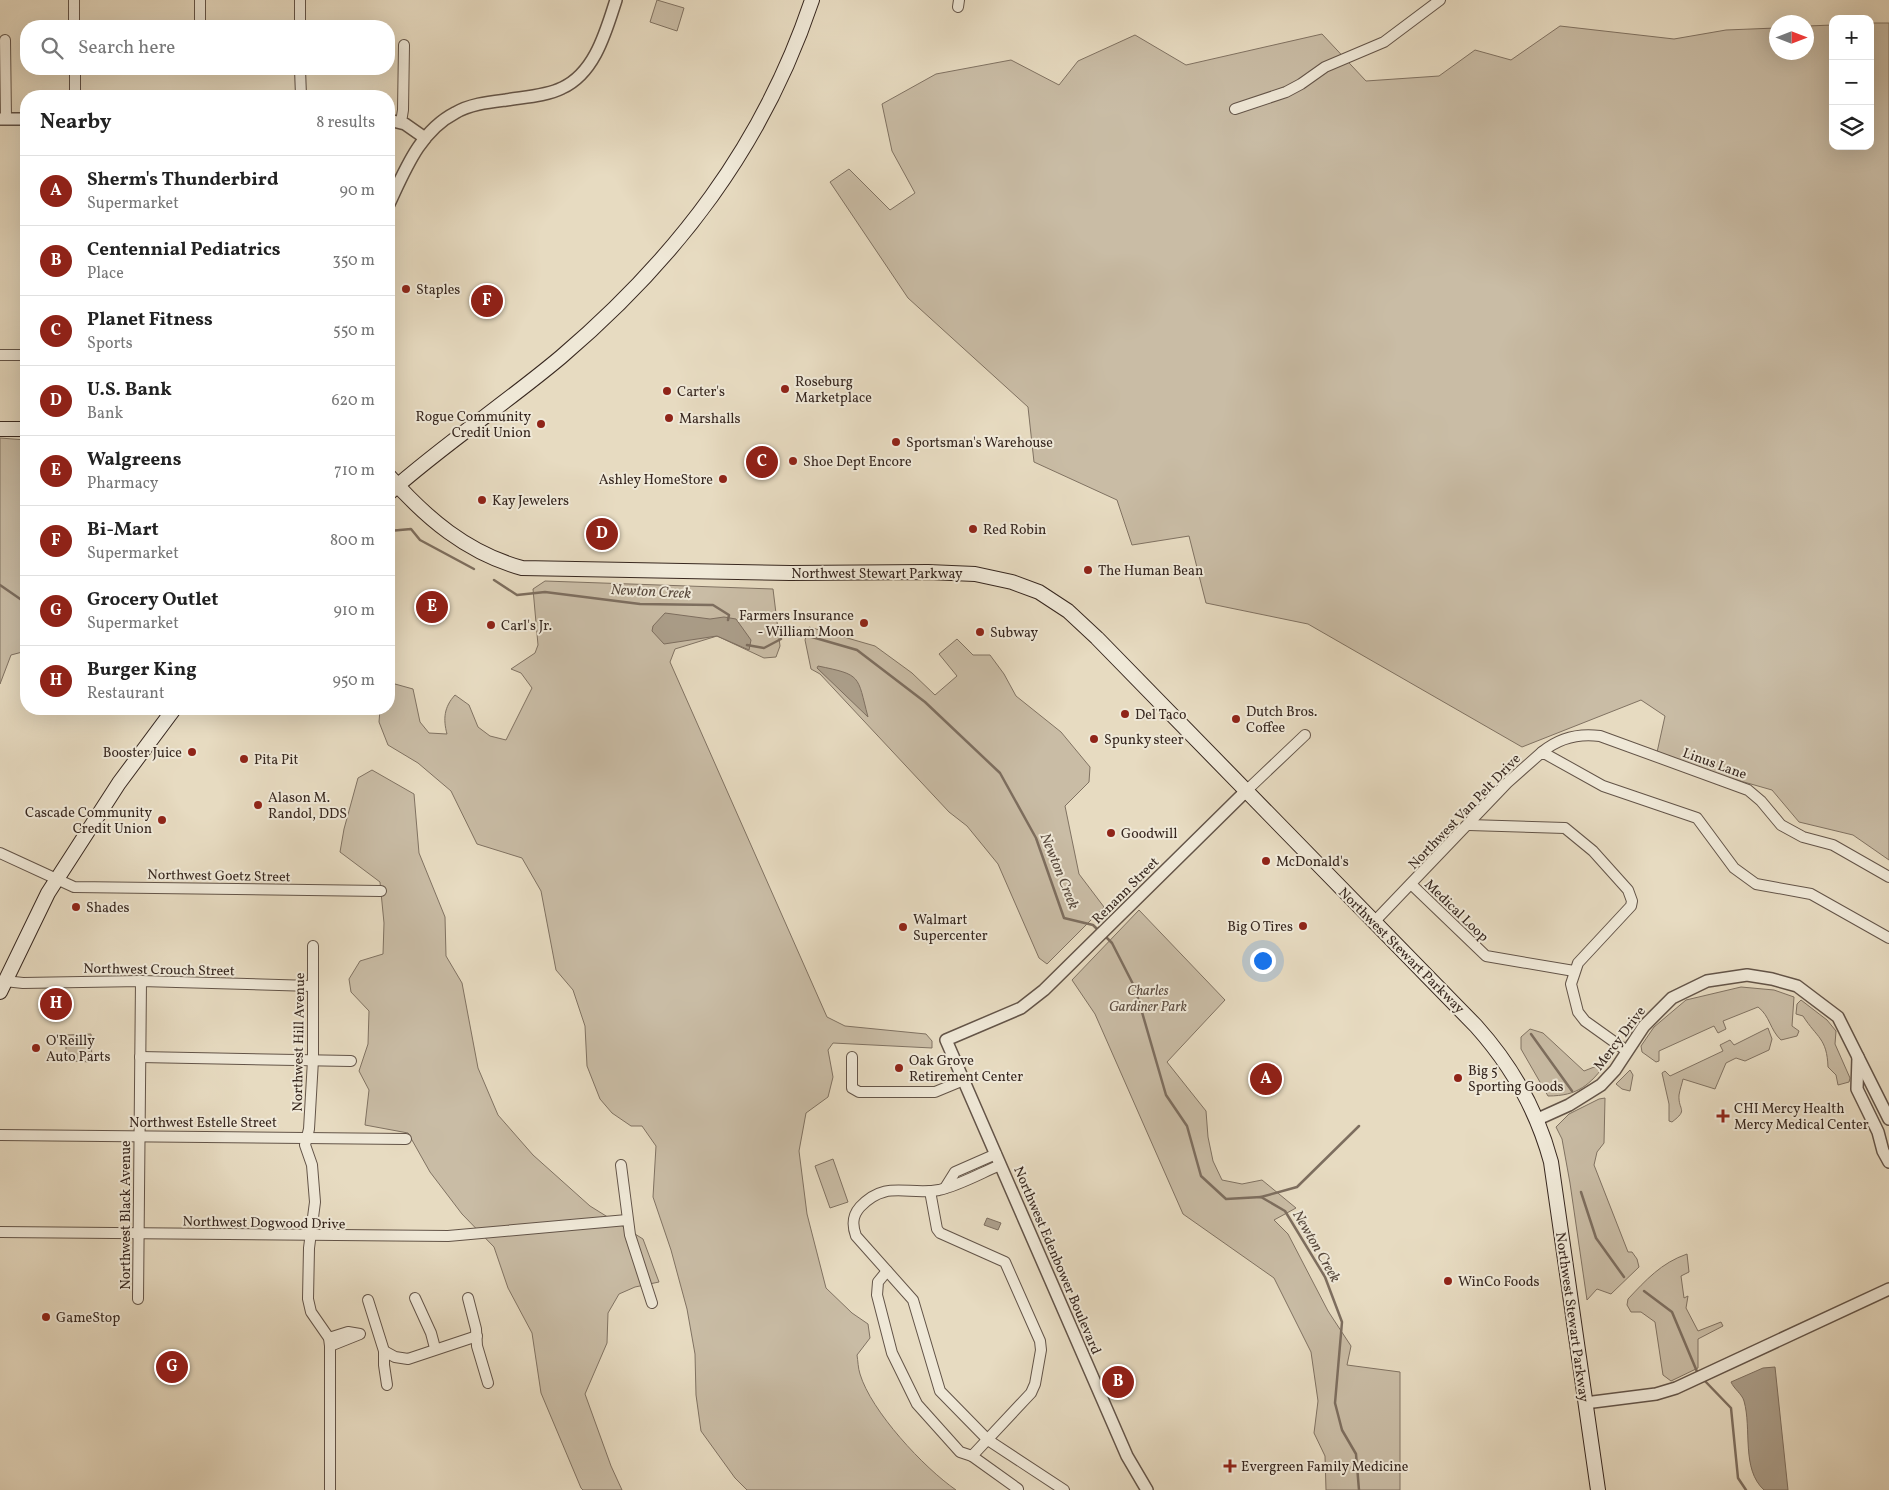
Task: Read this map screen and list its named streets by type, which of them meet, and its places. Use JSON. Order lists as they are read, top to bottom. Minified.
{"streets":{"main road":["Northwest Stewart Parkway"],"street":["Linus Lane","Northwest Van Pelt Drive","Northwest Goetz Street","Renann Street","Medical Loop","Northwest Crouch Street","Mercy Drive","Northwest Hill Avenue","Northwest Estelle Street","Northwest Black Avenue","Northwest Dogwood Drive","Northwest Edenbower Boulevard"]},"crossings":[["Northwest Stewart Parkway","Northwest Van Pelt Drive"],["Northwest Stewart Parkway","Renann Street"],["Northwest Stewart Parkway","Mercy Drive"],["Linus Lane","Northwest Van Pelt Drive"],["Northwest Van Pelt Drive","Medical Loop"],["Renann Street","Northwest Edenbower Boulevard"],["Northwest Crouch Street","Northwest Hill Avenue"],["Northwest Crouch Street","Northwest Black Avenue"],["Northwest Hill Avenue","Northwest Estelle Street"],["Northwest Hill Avenue","Northwest Dogwood Drive"],["Northwest Estelle Street","Northwest Black Avenue"],["Northwest Black Avenue","Northwest Dogwood Drive"]],"water":["Newton Creek"],"parks":["Charles Gardiner Park"],"places":{"other":["Staples","Roseburg Marketplace","Carter's","Marshalls","Rogue Community Credit Union","Sportsman's Warehouse","Shoe Dept Encore","Ashley HomeStore","Kay Jewelers","Red Robin","The Human Bean","Farmers Insurance - William Moon","Carl's Jr.","Subway","Del Taco","Dutch Bros. Coffee","Spunky steer","Booster Juice","Pita Pit","Alason M. Randol, DDS","Cascade Community Credit Union","Goodwill","McDonald's","Shades","Big O Tires","Walmart Supercenter","O'Reilly Auto Parts","Oak Grove Retirement Center","Big 5 Sporting Goods","WinCo Foods","GameStop"],"health":["CHI Mercy Health Mercy Medical Center","Evergreen Family Medicine"]},"north":"right","page":{"map_buttons":["+","−"],"search":"Search here","heading":["Nearby","8 results"],"list":[{"mark":"A","name":"Sherm's Thunderbird","note":"Supermarket","value":"90 m"},{"mark":"B","name":"Centennial Pediatrics","note":"Place","value":"350 m"},{"mark":"C","name":"Planet Fitness","note":"Sports","value":"550 m"},{"mark":"D","name":"U.S. Bank","note":"Bank","value":"620 m"},{"mark":"E","name":"Walgreens","note":"Pharmacy","value":"710 m"},{"mark":"F","name":"Bi-Mart","note":"Supermarket","value":"800 m"},{"mark":"G","name":"Grocery Outlet","note":"Supermarket","value":"910 m"},{"mark":"H","name":"Burger King","note":"Restaurant","value":"950 m"}],"pins":["F","C","D","E","H","A","G","B"]}}
